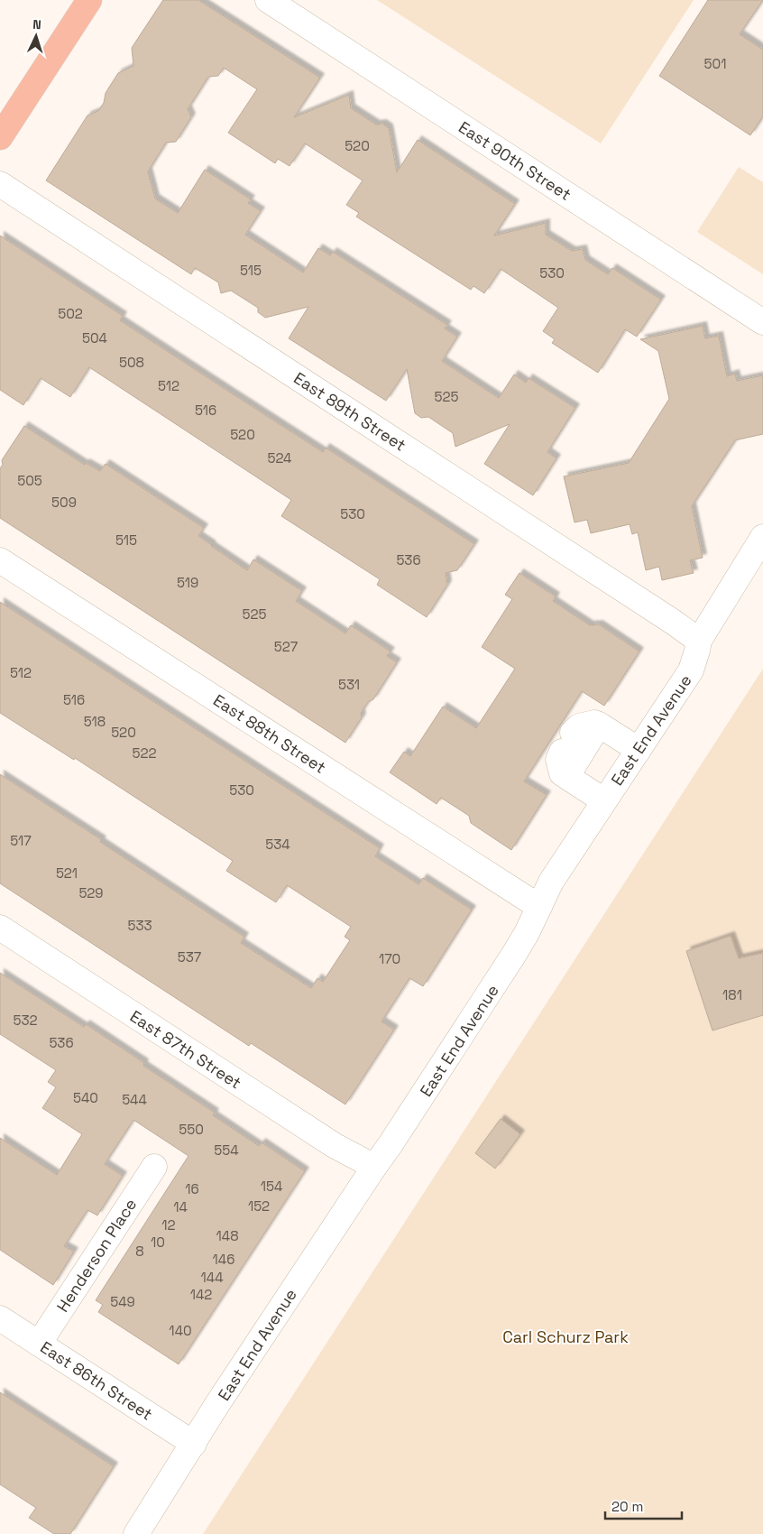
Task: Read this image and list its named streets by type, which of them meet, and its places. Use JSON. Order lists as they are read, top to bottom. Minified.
{"streets":{"street":["East 90th Street","East 89th Street","East End Avenue","East 88th Street","East 87th Street","Henderson Place","East 86th Street"]},"crossings":[["East 89th Street","East End Avenue"],["East End Avenue","East 88th Street"],["East End Avenue","East 87th Street"],["East End Avenue","East 86th Street"],["Henderson Place","East 86th Street"]],"parks":["Carl Schurz Park"],"house_numbers":["501","520","515","530","502","504","508","512","525","516","520","524","505","509","530","515","536","519","525","527","512","531","516","518","520","522","530","517","534","521","529","533","537","170","181","532","536","540","544","550","554","154","16","152","14","12","148","10","8","146","144","142","549","140"],"scale_bar":"20 m","north":"top"}
